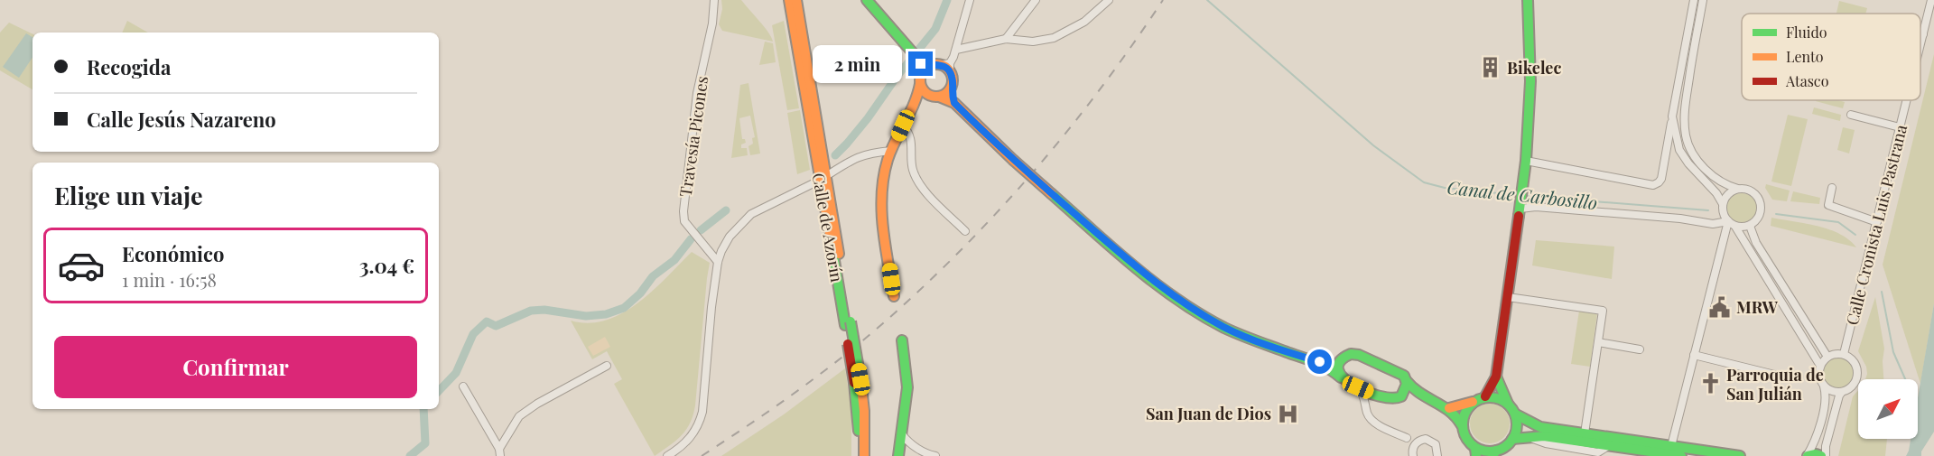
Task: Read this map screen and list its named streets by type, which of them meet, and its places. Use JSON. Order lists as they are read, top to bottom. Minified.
{"streets":{"main road":["Calle de Azorín"],"street":["Travesía Picones","Calle Cronista Luis Pastrana"]},"water":["Canal de Carbosillo"],"places":{"building":["Bikelec"],"public building":["MRW"],"church":["Parroquia de San Julián"],"hospital":["San Juan de Dios"]},"legend":["Fluido","Lento","Atasco"],"north":"top right","page":{"banner":["Recogida","Calle Jesús Nazareno"],"bubble":"2 min","heading":"Elige un viaje","list":[{"name":"Económico","note":"1 min · 16:58","value":"3.04 €"}],"buttons":"Confirmar"}}
